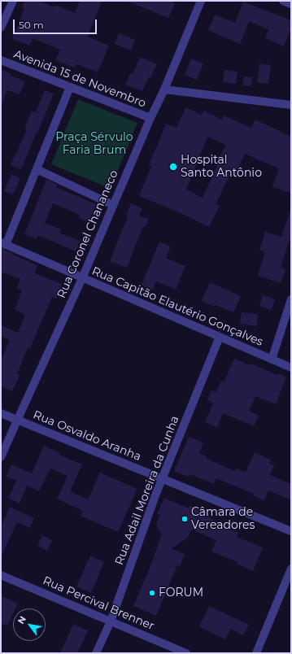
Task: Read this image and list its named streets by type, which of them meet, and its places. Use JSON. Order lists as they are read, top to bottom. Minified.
{"streets":{"street":["Avenida 15 de Novembro","Rua Coronel Chananeco","Rua Capitão Elautério Gonçalves","Rua Osvaldo Aranha","Rua Adail Moreira da Cunha","Rua Percival Brenner"]},"crossings":[["Avenida 15 de Novembro","Rua Coronel Chananeco"],["Rua Coronel Chananeco","Rua Capitão Elautério Gonçalves"],["Rua Coronel Chananeco","Rua Osvaldo Aranha"],["Rua Capitão Elautério Gonçalves","Rua Adail Moreira da Cunha"],["Rua Osvaldo Aranha","Rua Adail Moreira da Cunha"],["Rua Adail Moreira da Cunha","Rua Percival Brenner"]],"parks":["Praça Sérvulo Faria Brum"],"places":["Hospital Santo Antônio","Câmara de Vereadores","FORUM"],"scale_bar":"50 m","north":"top left"}
